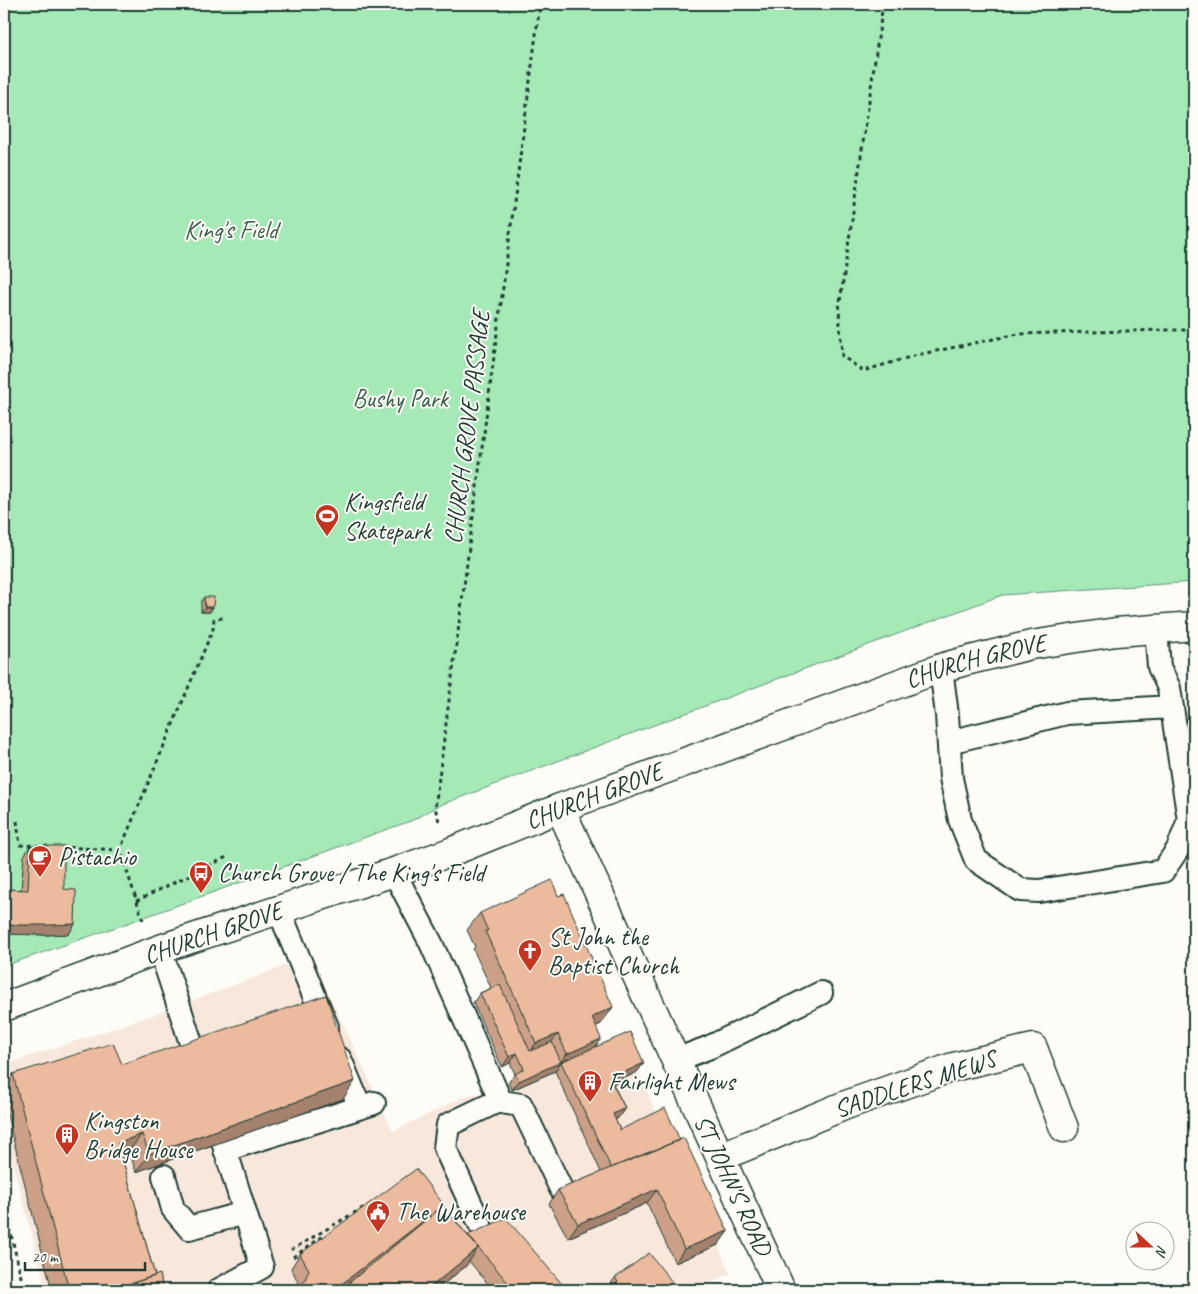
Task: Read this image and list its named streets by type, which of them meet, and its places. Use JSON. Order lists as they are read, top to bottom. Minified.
{"streets":{"main road":["CHURCH GROVE","SADDLERS MEWS","ST JOHN'S ROAD"],"path":["CHURCH GROVE PASSAGE"]},"crossings":[["CHURCH GROVE PASSAGE","CHURCH GROVE"],["CHURCH GROVE","ST JOHN'S ROAD"],["SADDLERS MEWS","ST JOHN'S ROAD"]],"parks":["King's Field","Bushy Park"],"places":{"sports":["Kingsfield Skatepark"],"cafe":["Pistachio"],"bus stop":["Church Grove / The King's Field"],"church":["St John the Baptist Church"],"building":["Fairlight Mews","Kingston Bridge House"],"public building":["The Warehouse"]},"scale_bar":"20 m","north":"right"}
